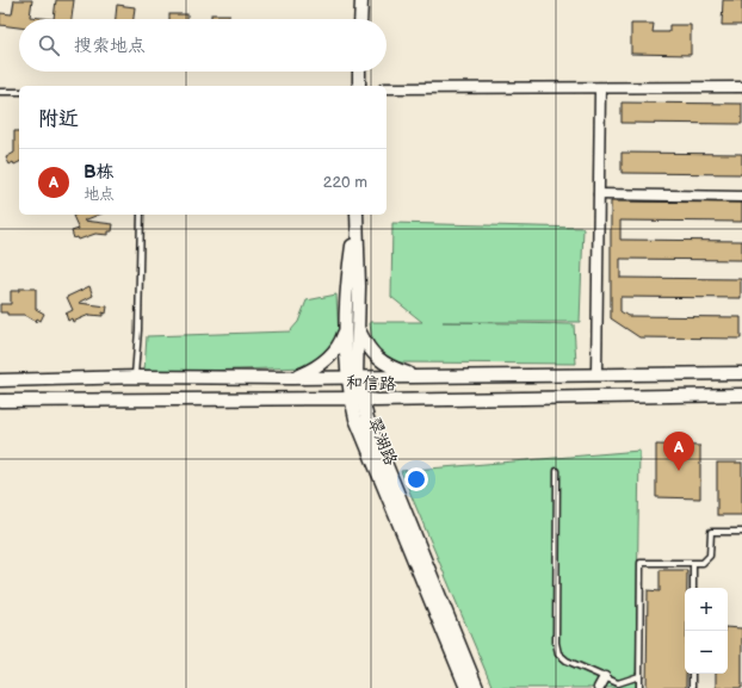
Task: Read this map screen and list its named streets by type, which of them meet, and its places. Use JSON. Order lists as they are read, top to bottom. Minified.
{"streets":{"street":["和信路","翠湖路"]},"crossings":[["和信路","翠湖路"]],"page":{"search":"搜索地点","heading":"附近","list":[{"mark":"A","name":"B栋","note":"地点","value":"220 m"}],"pins":"A","map_buttons":["+","−"]}}
